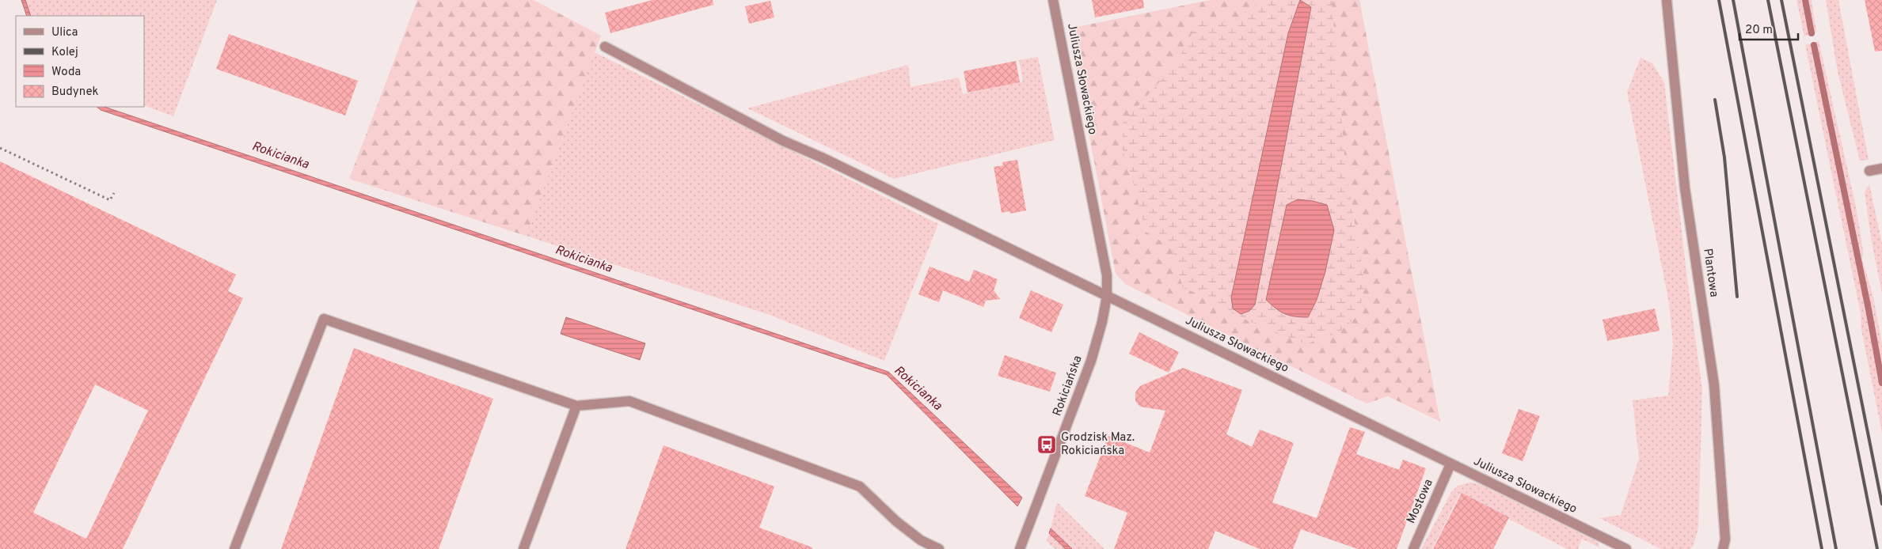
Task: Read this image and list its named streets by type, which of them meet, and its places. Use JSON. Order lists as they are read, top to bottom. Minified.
{"streets":{"street":["Juliusza Słowackiego","Plantowa","Rokiciańska","Mostowa"]},"crossings":[["Juliusza Słowackiego","Rokiciańska"],["Juliusza Słowackiego","Mostowa"]],"water":["Rokicianka"],"places":{"bus stop":["Grodzisk Maz. Rokiciańska"]},"legend":["Ulica","Kolej","Woda","Budynek"],"scale_bar":"20 m"}
